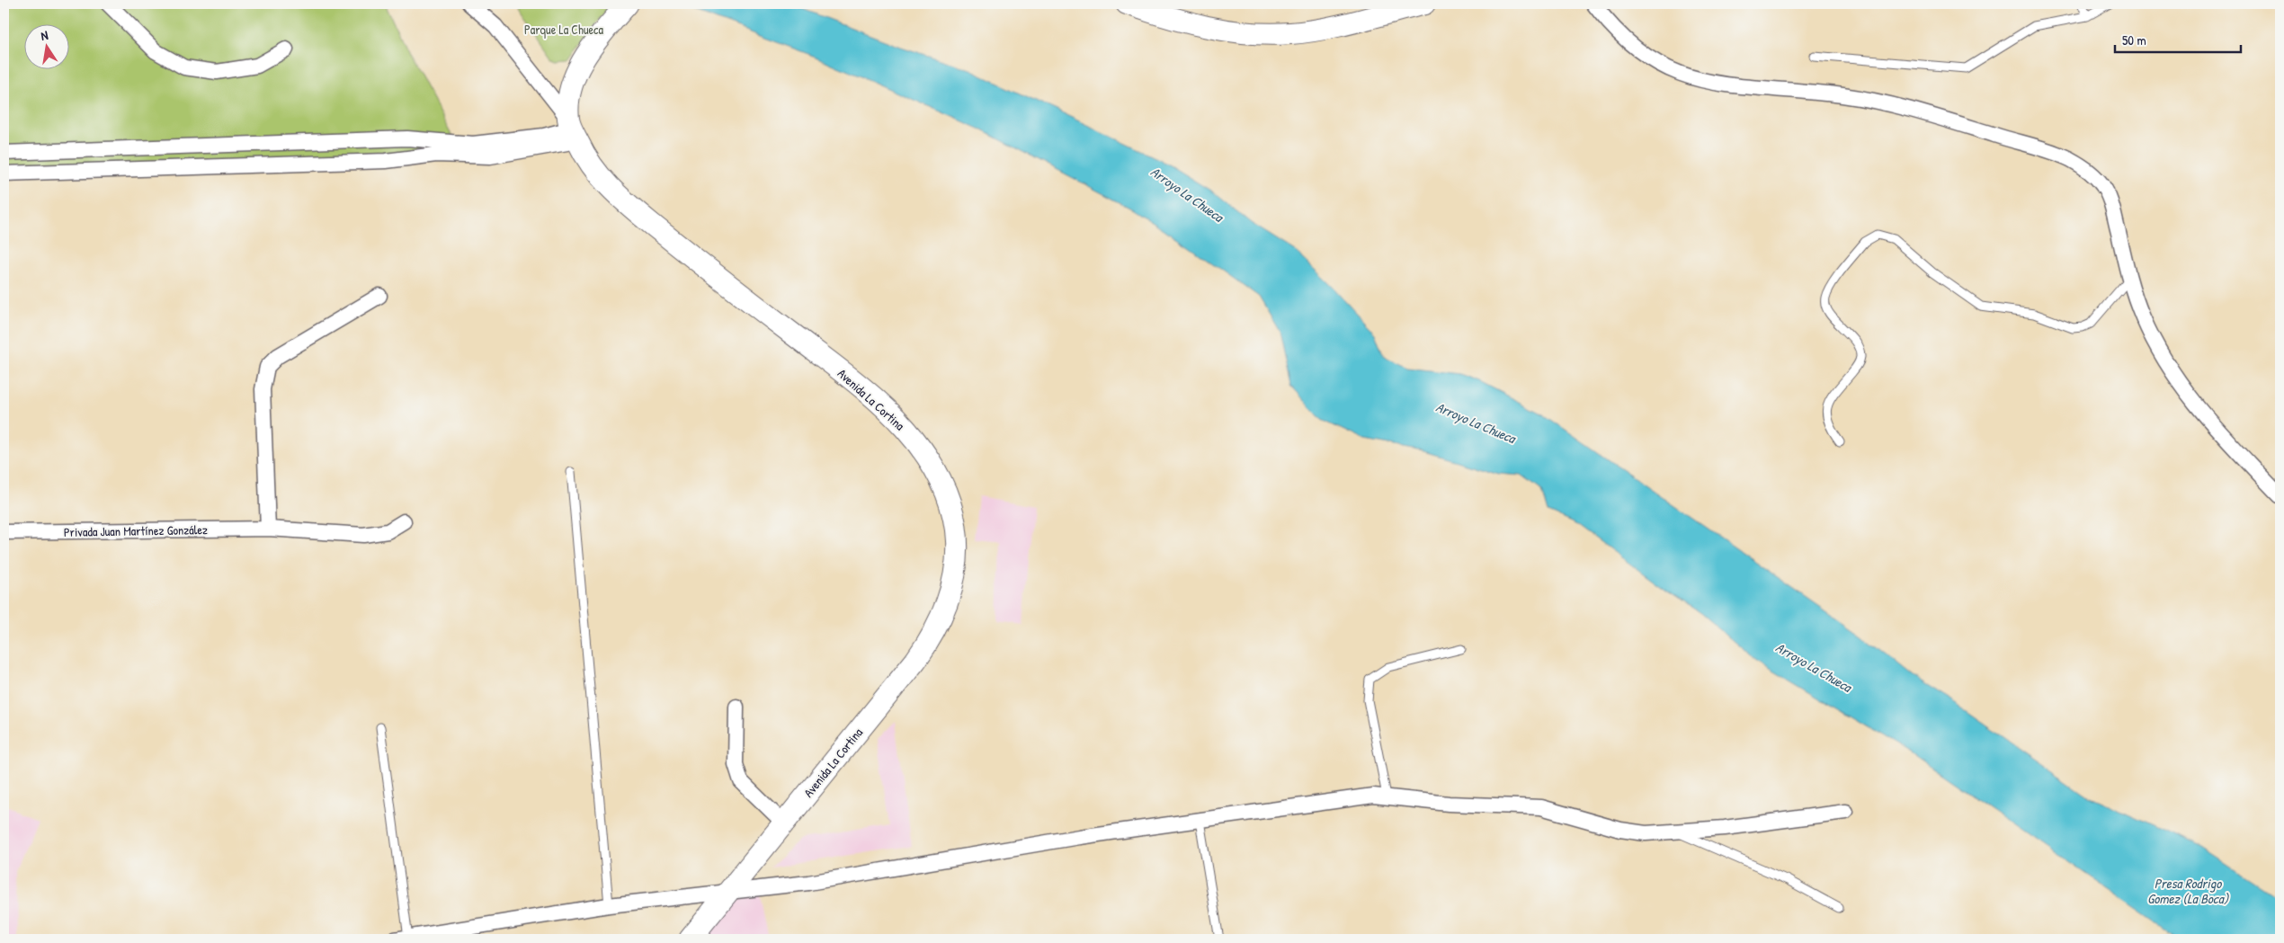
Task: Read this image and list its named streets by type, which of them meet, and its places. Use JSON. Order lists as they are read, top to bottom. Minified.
{"streets":{"main road":["Avenida La Cortina"],"street":["Privada Juan Martínez González"]},"water":["Arroyo La Chueca","Presa Rodrigo Gomez (La Boca)"],"parks":["Parque La Chueca"],"scale_bar":"50 m","north":"top"}
